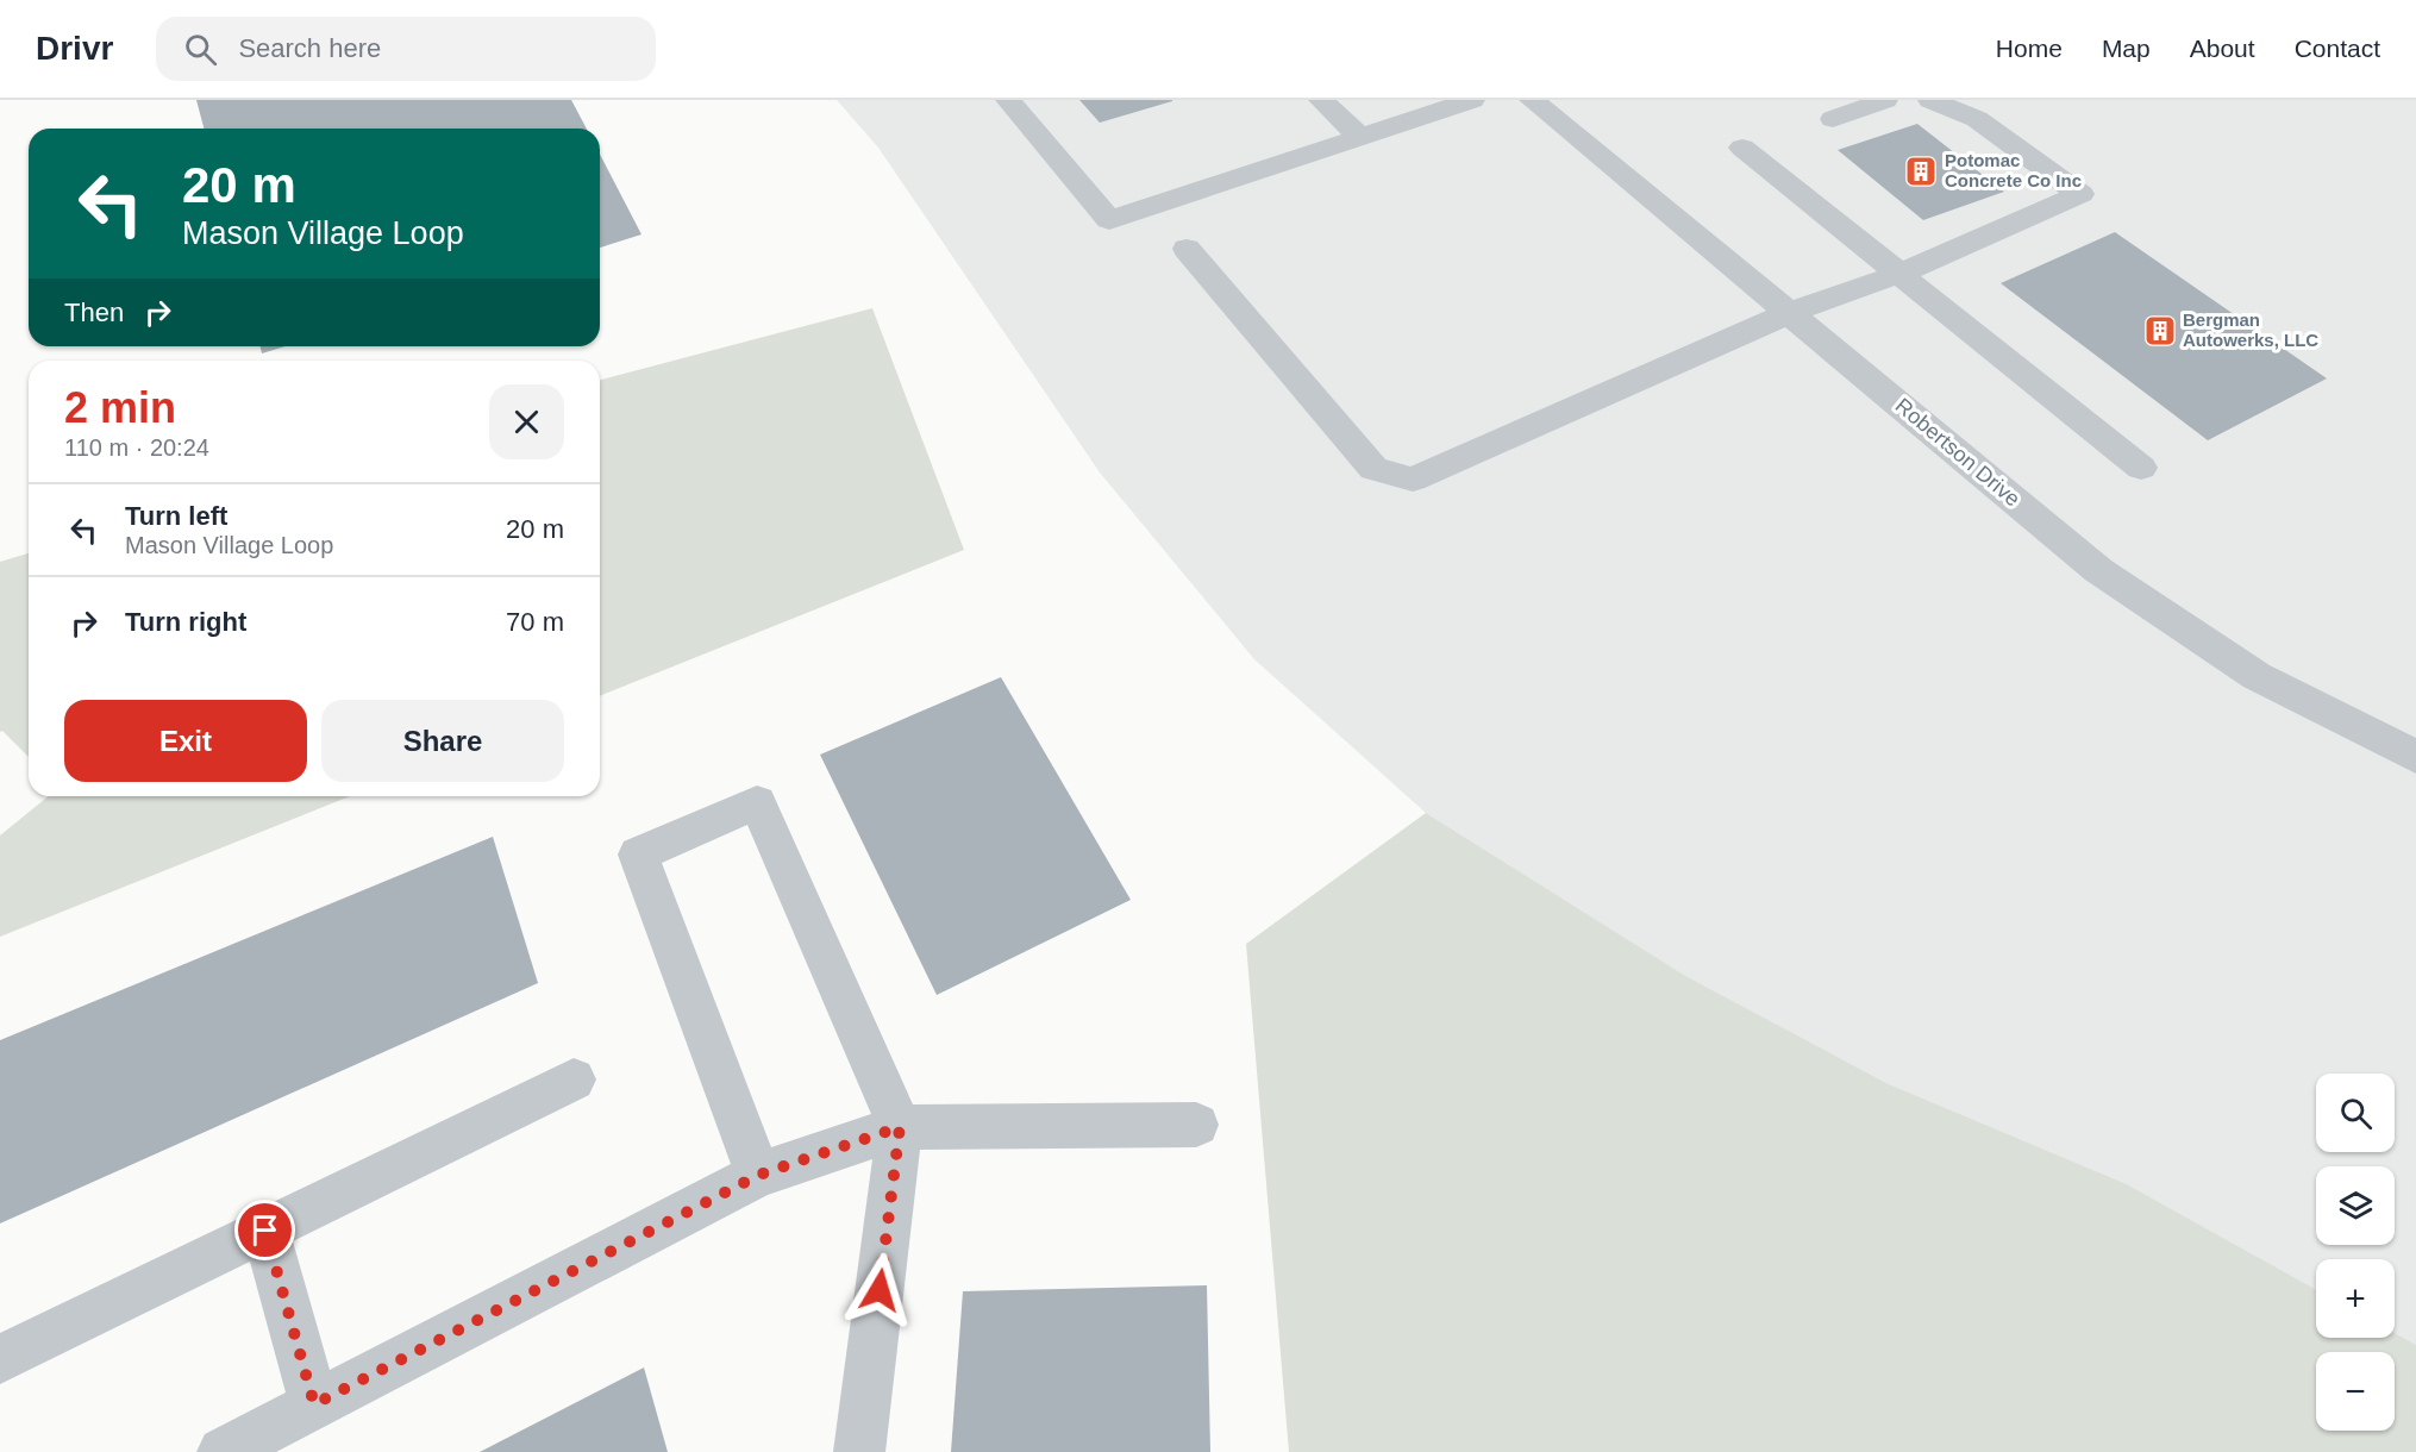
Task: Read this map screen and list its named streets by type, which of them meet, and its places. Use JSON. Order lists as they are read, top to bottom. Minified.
{"streets":{"street":["Robertson Drive"]},"places":{"building":["Potomac Concrete Co Inc","Bergman Autowerks, LLC"]},"page":{"header":"Drivr","search":"Search here","nav":["Home","Map","About","Contact"],"turn":["20 m","Mason Village Loop"],"then":"Then","heading":["2 min","110 m · 20:24"],"list":[{"name":"Turn left","note":"Mason Village Loop","value":"20 m"},{"name":"Turn right","value":"70 m"}],"buttons":["Exit","Share"],"map_buttons":["+","−"]}}
